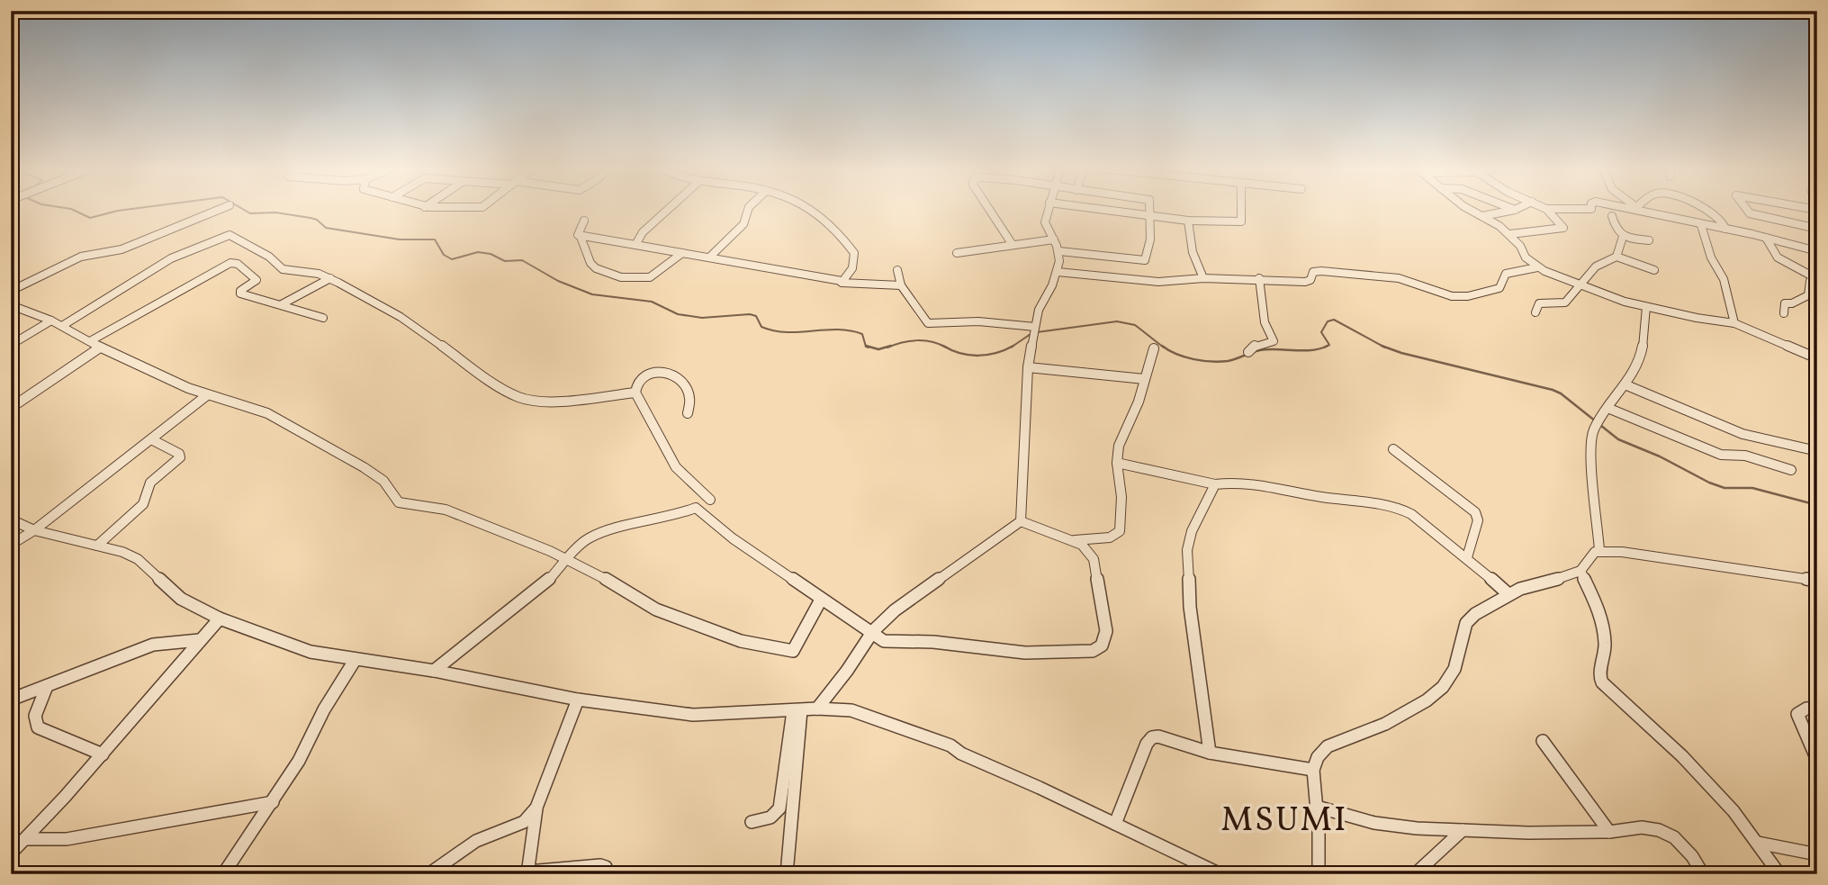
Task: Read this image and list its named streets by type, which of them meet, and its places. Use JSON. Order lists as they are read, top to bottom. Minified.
{"districts":["MSUMI"]}
